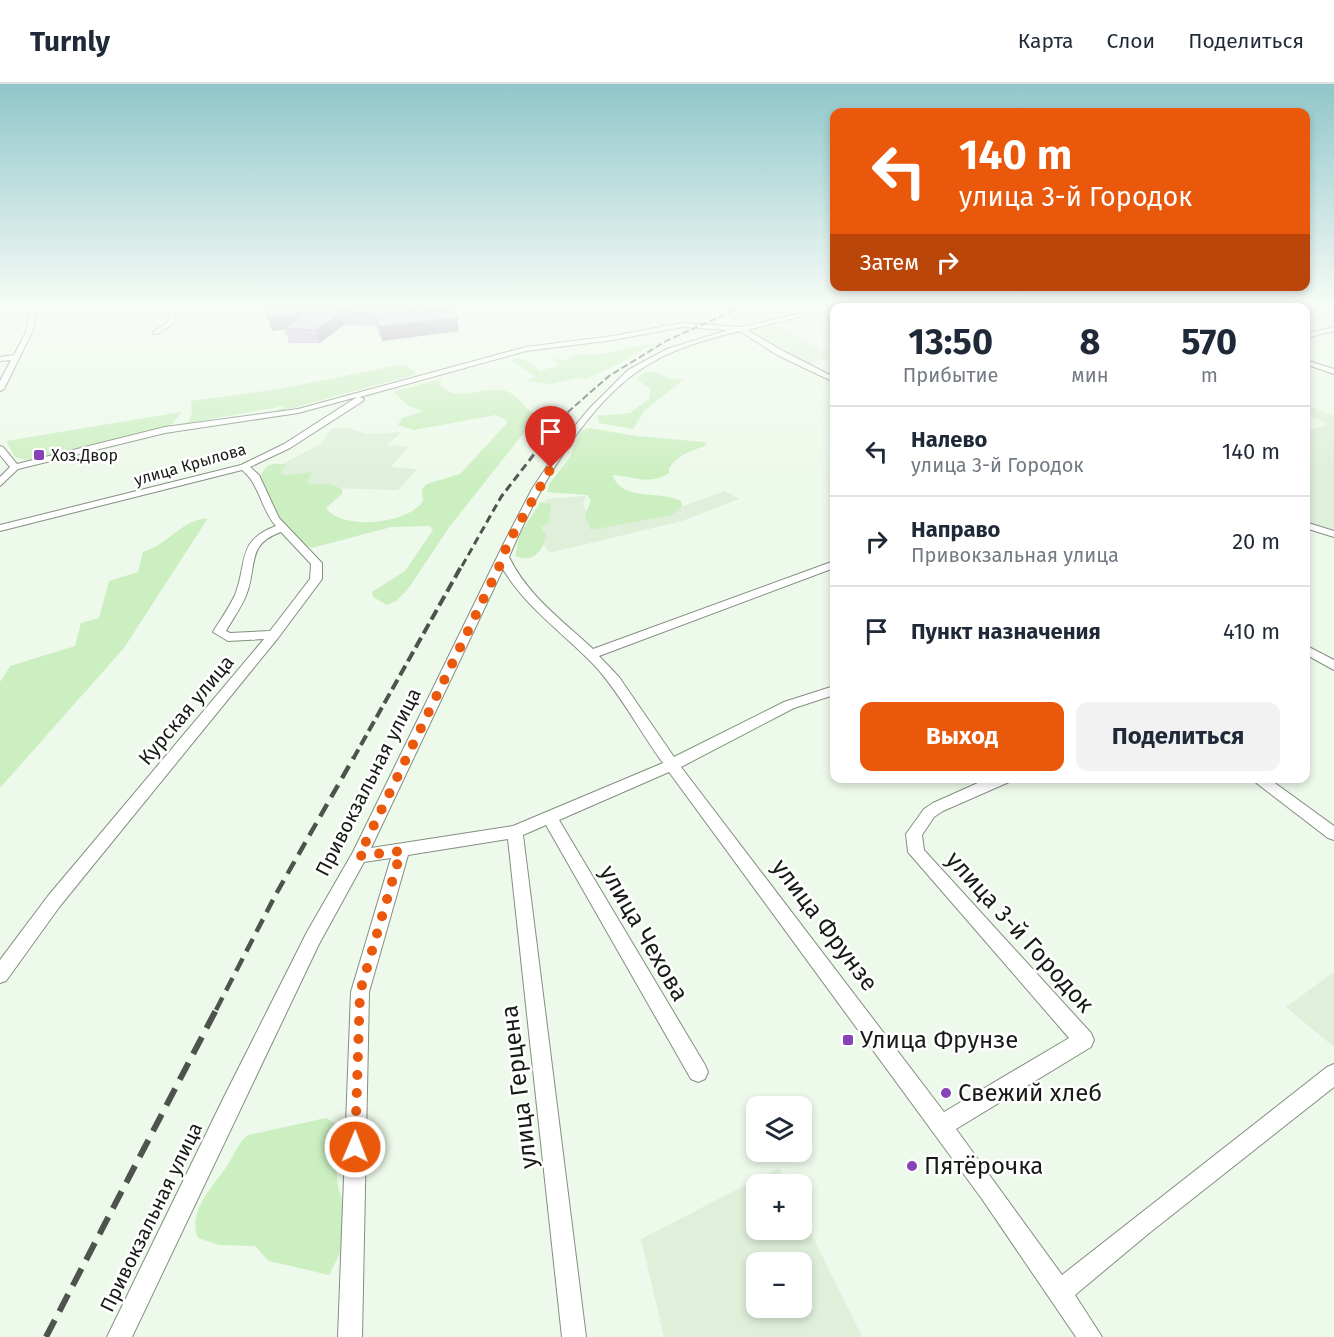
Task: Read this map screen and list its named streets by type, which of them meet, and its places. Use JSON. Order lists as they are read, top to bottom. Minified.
{"streets":{"street":["улица Крылова","Курская улица","Привокзальная улица","улица Фрунзе","улица 3-й Городок","улица Чехова","улица Герцена"]},"crossings":[["улица Крылова","Курская улица"],["Привокзальная улица","улица Фрунзе"],["улица Фрунзе","улица 3-й Городок"]],"places":{"transit":["Хоз.Двор","Улица Фрунзе"],"other":["Свежий хлеб","Пятёрочка"]},"page":{"header":"Turnly","nav":["Карта","Слои","Поделиться"],"turn":["140 m","улица 3-й Городок"],"then":"Затем","eta":["13:50","Прибытие","8","мин","570","m"],"list":[{"name":"Налево","note":"улица 3-й Городок","value":"140 m"},{"name":"Направо","note":"Привокзальная улица","value":"20 m"},{"name":"Пункт назначения","value":"410 m"}],"buttons":["Выход","Поделиться"],"map_buttons":["+","−"]}}
